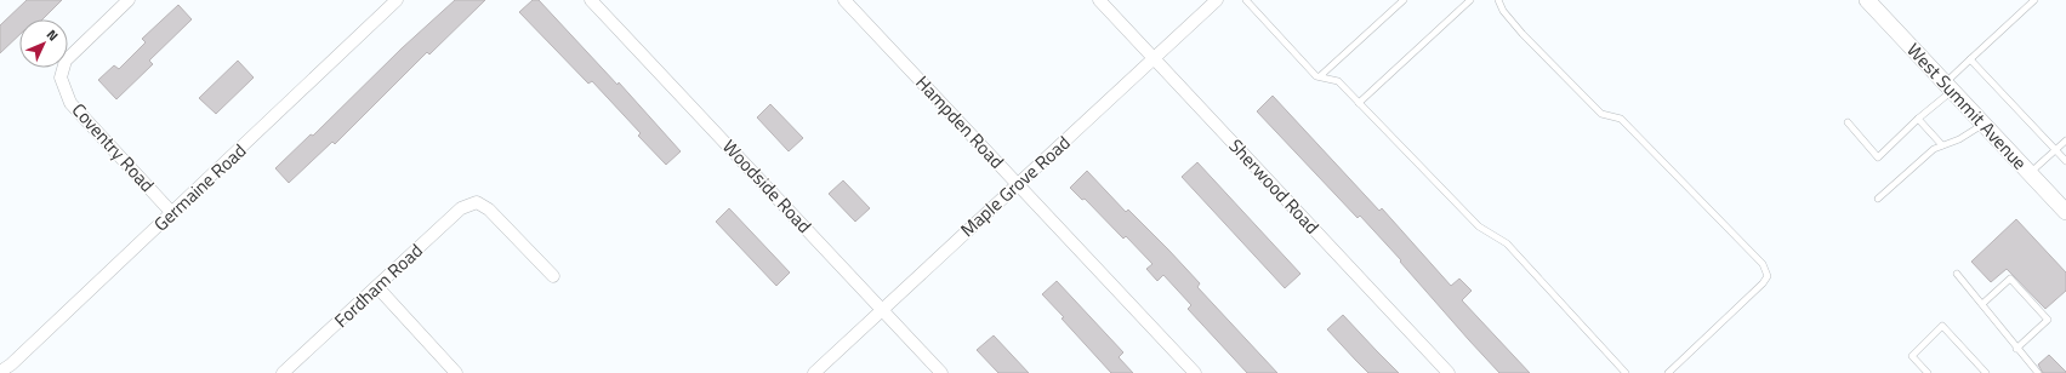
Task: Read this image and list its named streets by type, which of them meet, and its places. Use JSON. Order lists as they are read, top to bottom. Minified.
{"streets":{"street":["West Summit Avenue","Hampden Road","Coventry Road","Woodside Road","Maple Grove Road","Sherwood Road","Germaine Road","Fordham Road"]},"crossings":[["Hampden Road","Maple Grove Road"],["Coventry Road","Germaine Road"],["Woodside Road","Maple Grove Road"],["Maple Grove Road","Sherwood Road"]],"north":"top right"}
